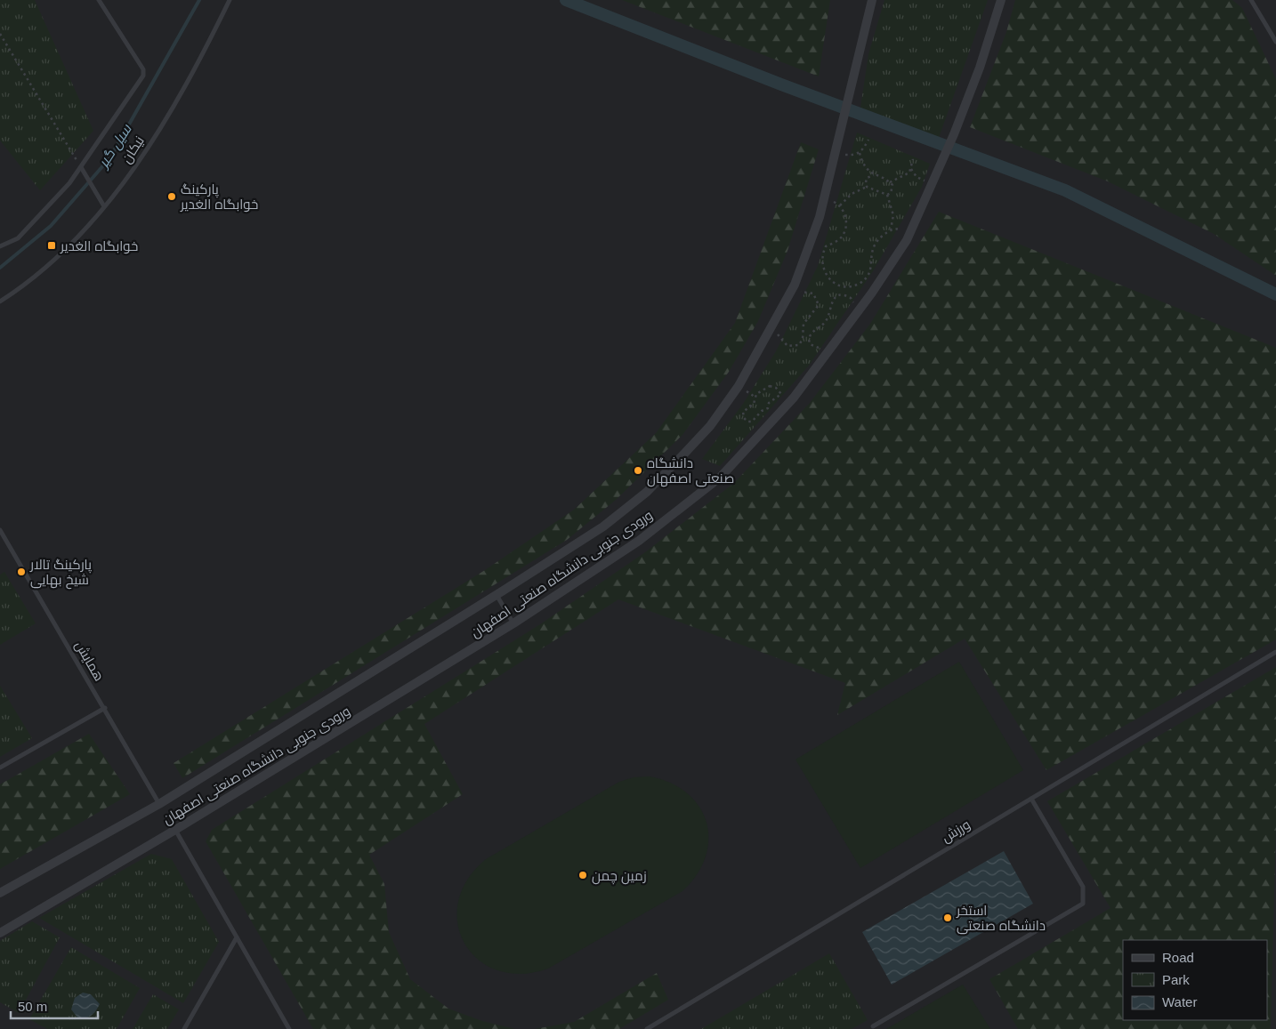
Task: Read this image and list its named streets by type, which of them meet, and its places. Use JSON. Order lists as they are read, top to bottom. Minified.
{"streets":{"street":["ورودی جنوبی دانشگاه صنعتی اصفهان"],"lane":["نیکان","همایش","ورزش"]},"crossings":[["ورودی جنوبی دانشگاه صنعتی اصفهان","همایش"]],"water":["سیل گیر"],"places":{"other":["پارکینگ خوابگاه الغدیر","دانشگاه صنعتی اصفهان","پارکینگ تالار شیخ بهایی","زمین چمن","استخر دانشگاه صنعتی"],"transit":["خوابگاه الغدیر"]},"legend":["Road","Park","Water"],"scale_bar":"50 m"}
